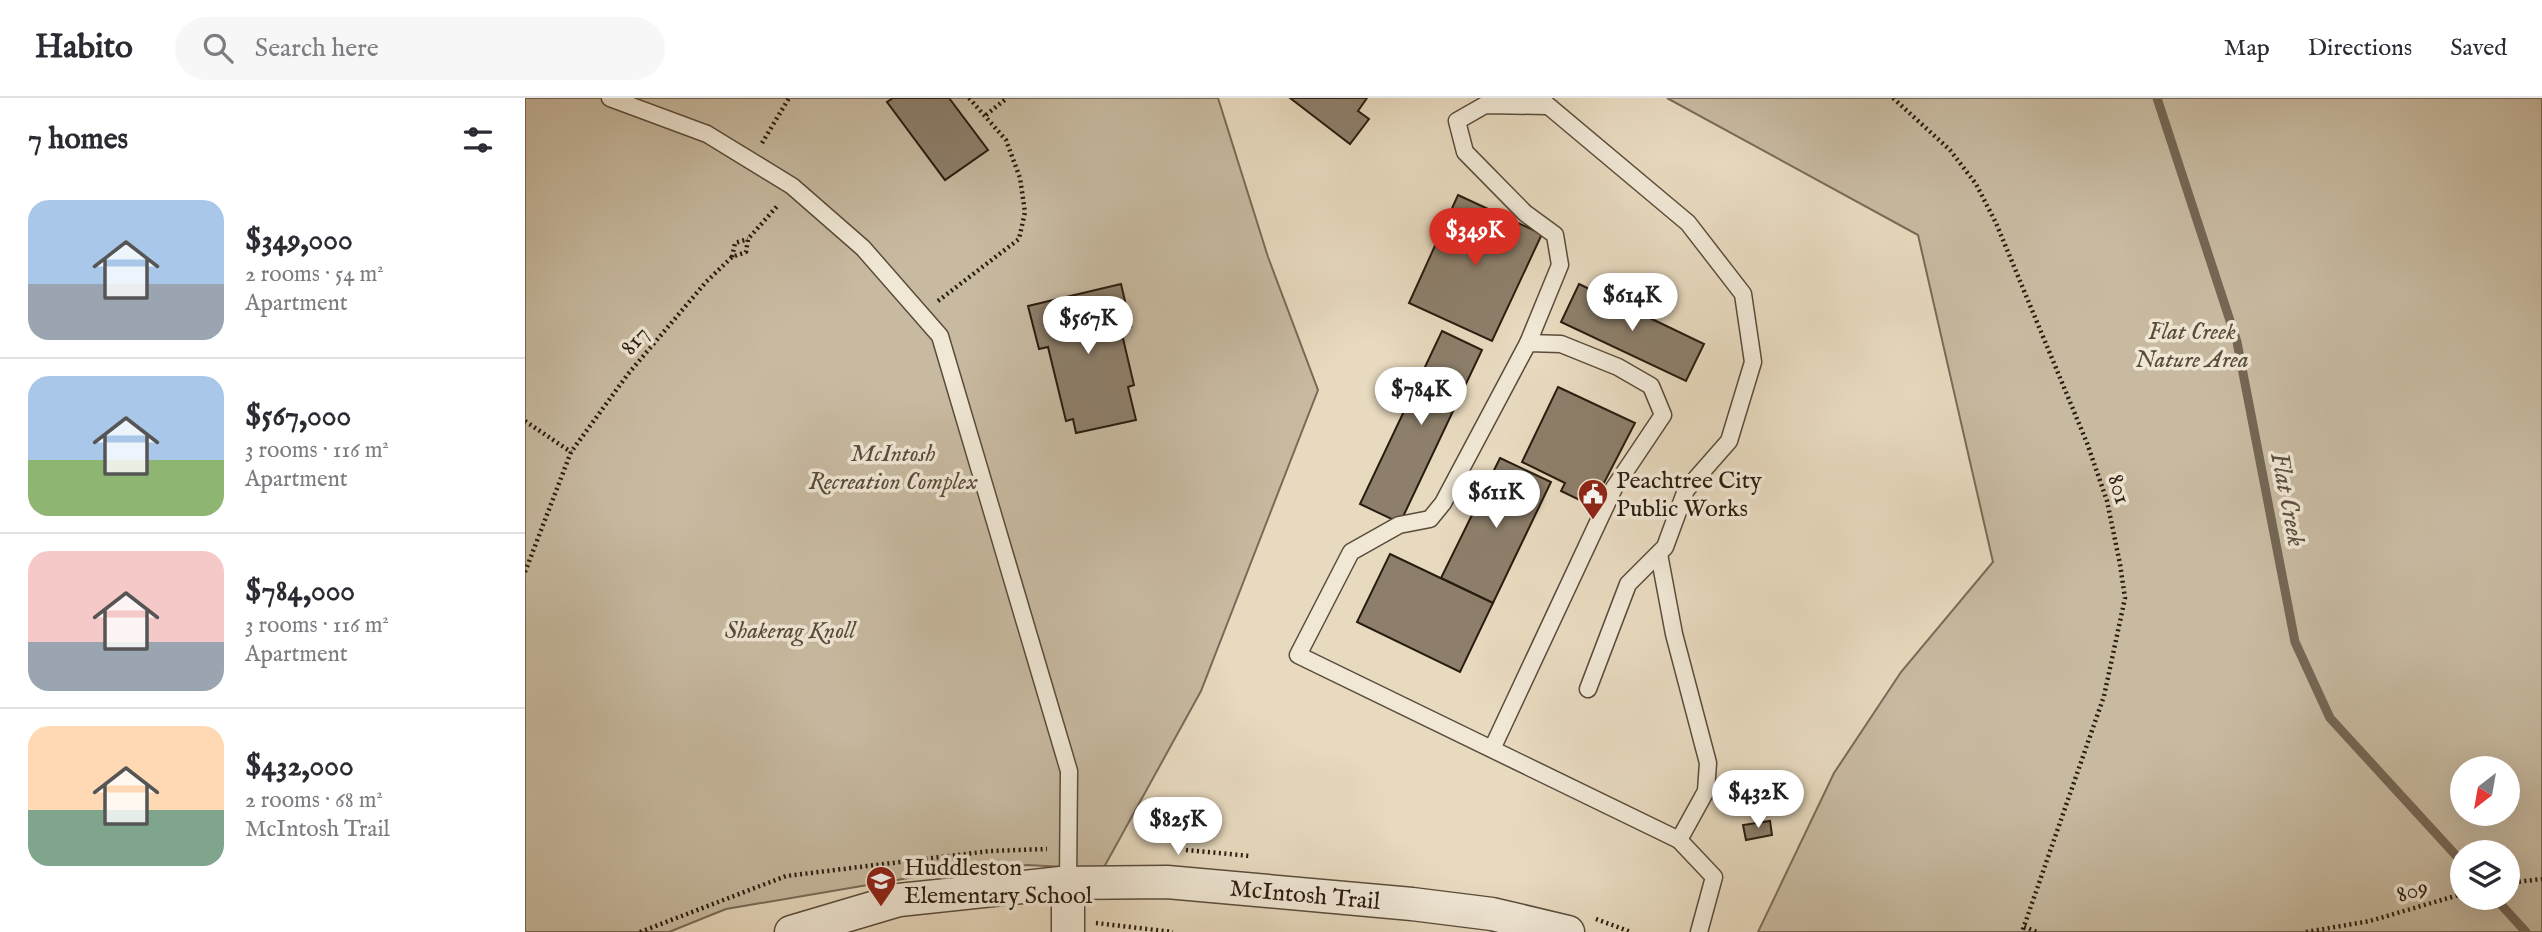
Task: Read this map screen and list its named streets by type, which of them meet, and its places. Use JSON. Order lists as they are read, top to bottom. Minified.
{"streets":{"street":["McIntosh Trail"],"path":["817","801","809"]},"water":["Flat Creek"],"parks":["Flat Creek Nature Area","McIntosh Recreation Complex","Shakerag Knoll"],"places":{"public building":["Peachtree City Public Works"],"school or university":["Huddleston Elementary School"]},"north":"bottom left","page":{"header":"Habito","search":"Search here","nav":["Map","Directions","Saved"],"heading":"7 homes","list":[{"name":"$349,000","note":"2 rooms · 54 m² · Apartment"},{"name":"$567,000","note":"3 rooms · 116 m² · Apartment"},{"name":"$784,000","note":"3 rooms · 116 m² · Apartment"},{"name":"$432,000","note":"2 rooms · 68 m² · McIntosh Trail"}],"price":["$349K","$614K","$567K","$784K","$611K","$432K","$825K"]}}
